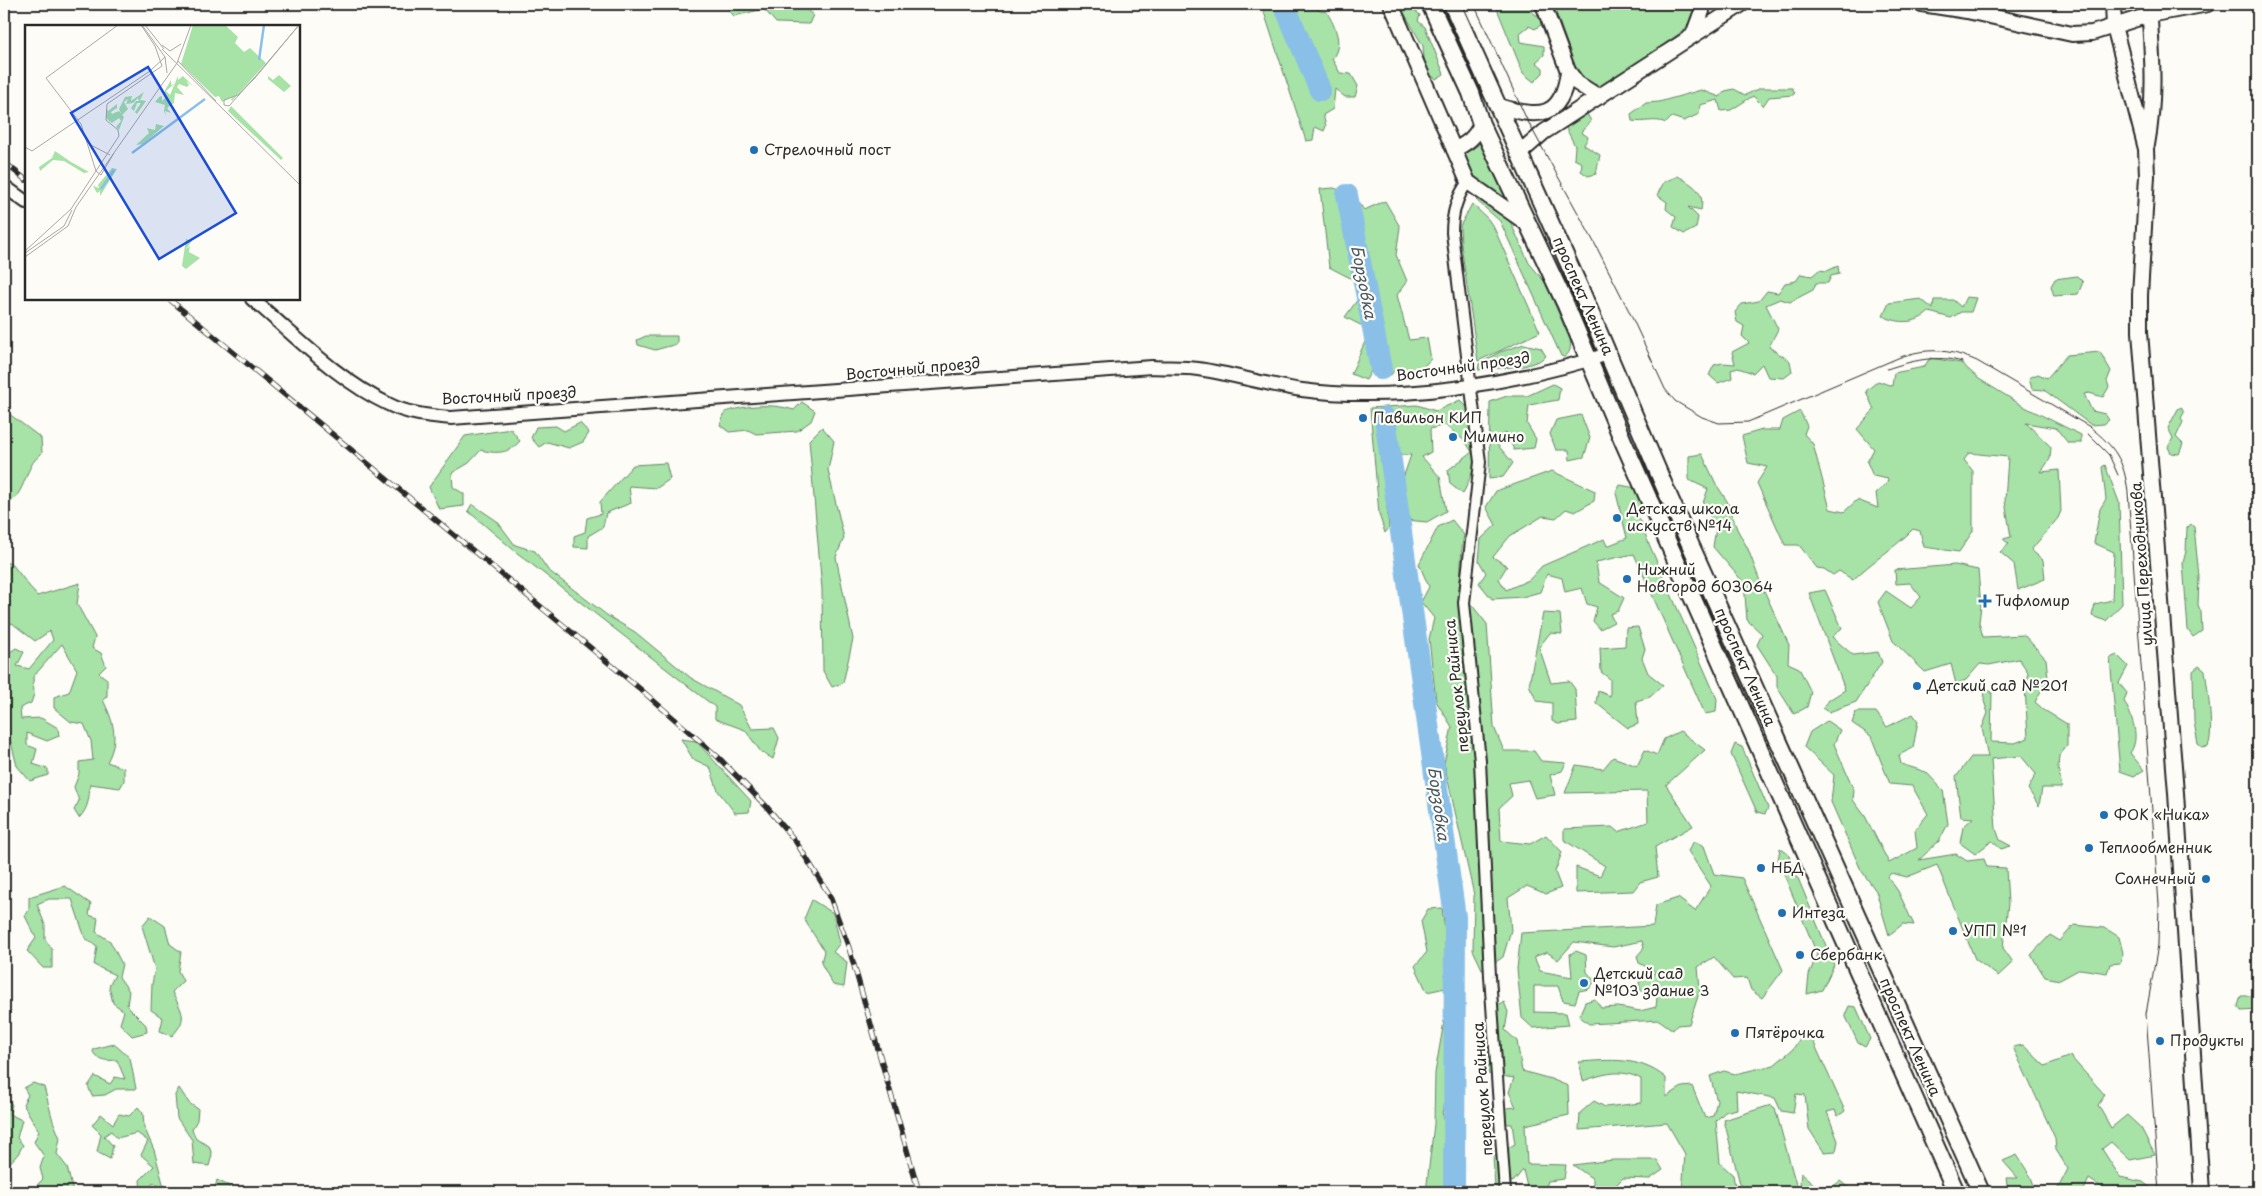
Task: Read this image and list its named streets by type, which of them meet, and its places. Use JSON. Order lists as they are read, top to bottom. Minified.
{"streets":{"main road":["проспект Ленина","улица Переходникова"],"street":["Восточный проезд","переулок Райниса"]},"crossings":[["проспект Ленина","Восточный проезд"],["Восточный проезд","переулок Райниса"]],"water":["Борзовка"],"places":{"other":["Стрелочный пост","Павильон КИП","Мимино","Детская школа искусств №14","Нижний Новгород 603064","Детский сад №201","ФОК «Ника»","Теплообменник","НБД","Солнечный","Интеза","УПП №1","Сбербанк","Детский сад №103 здание 3","Пятёрочка","Продукты"],"health":["Тифломир"]}}
